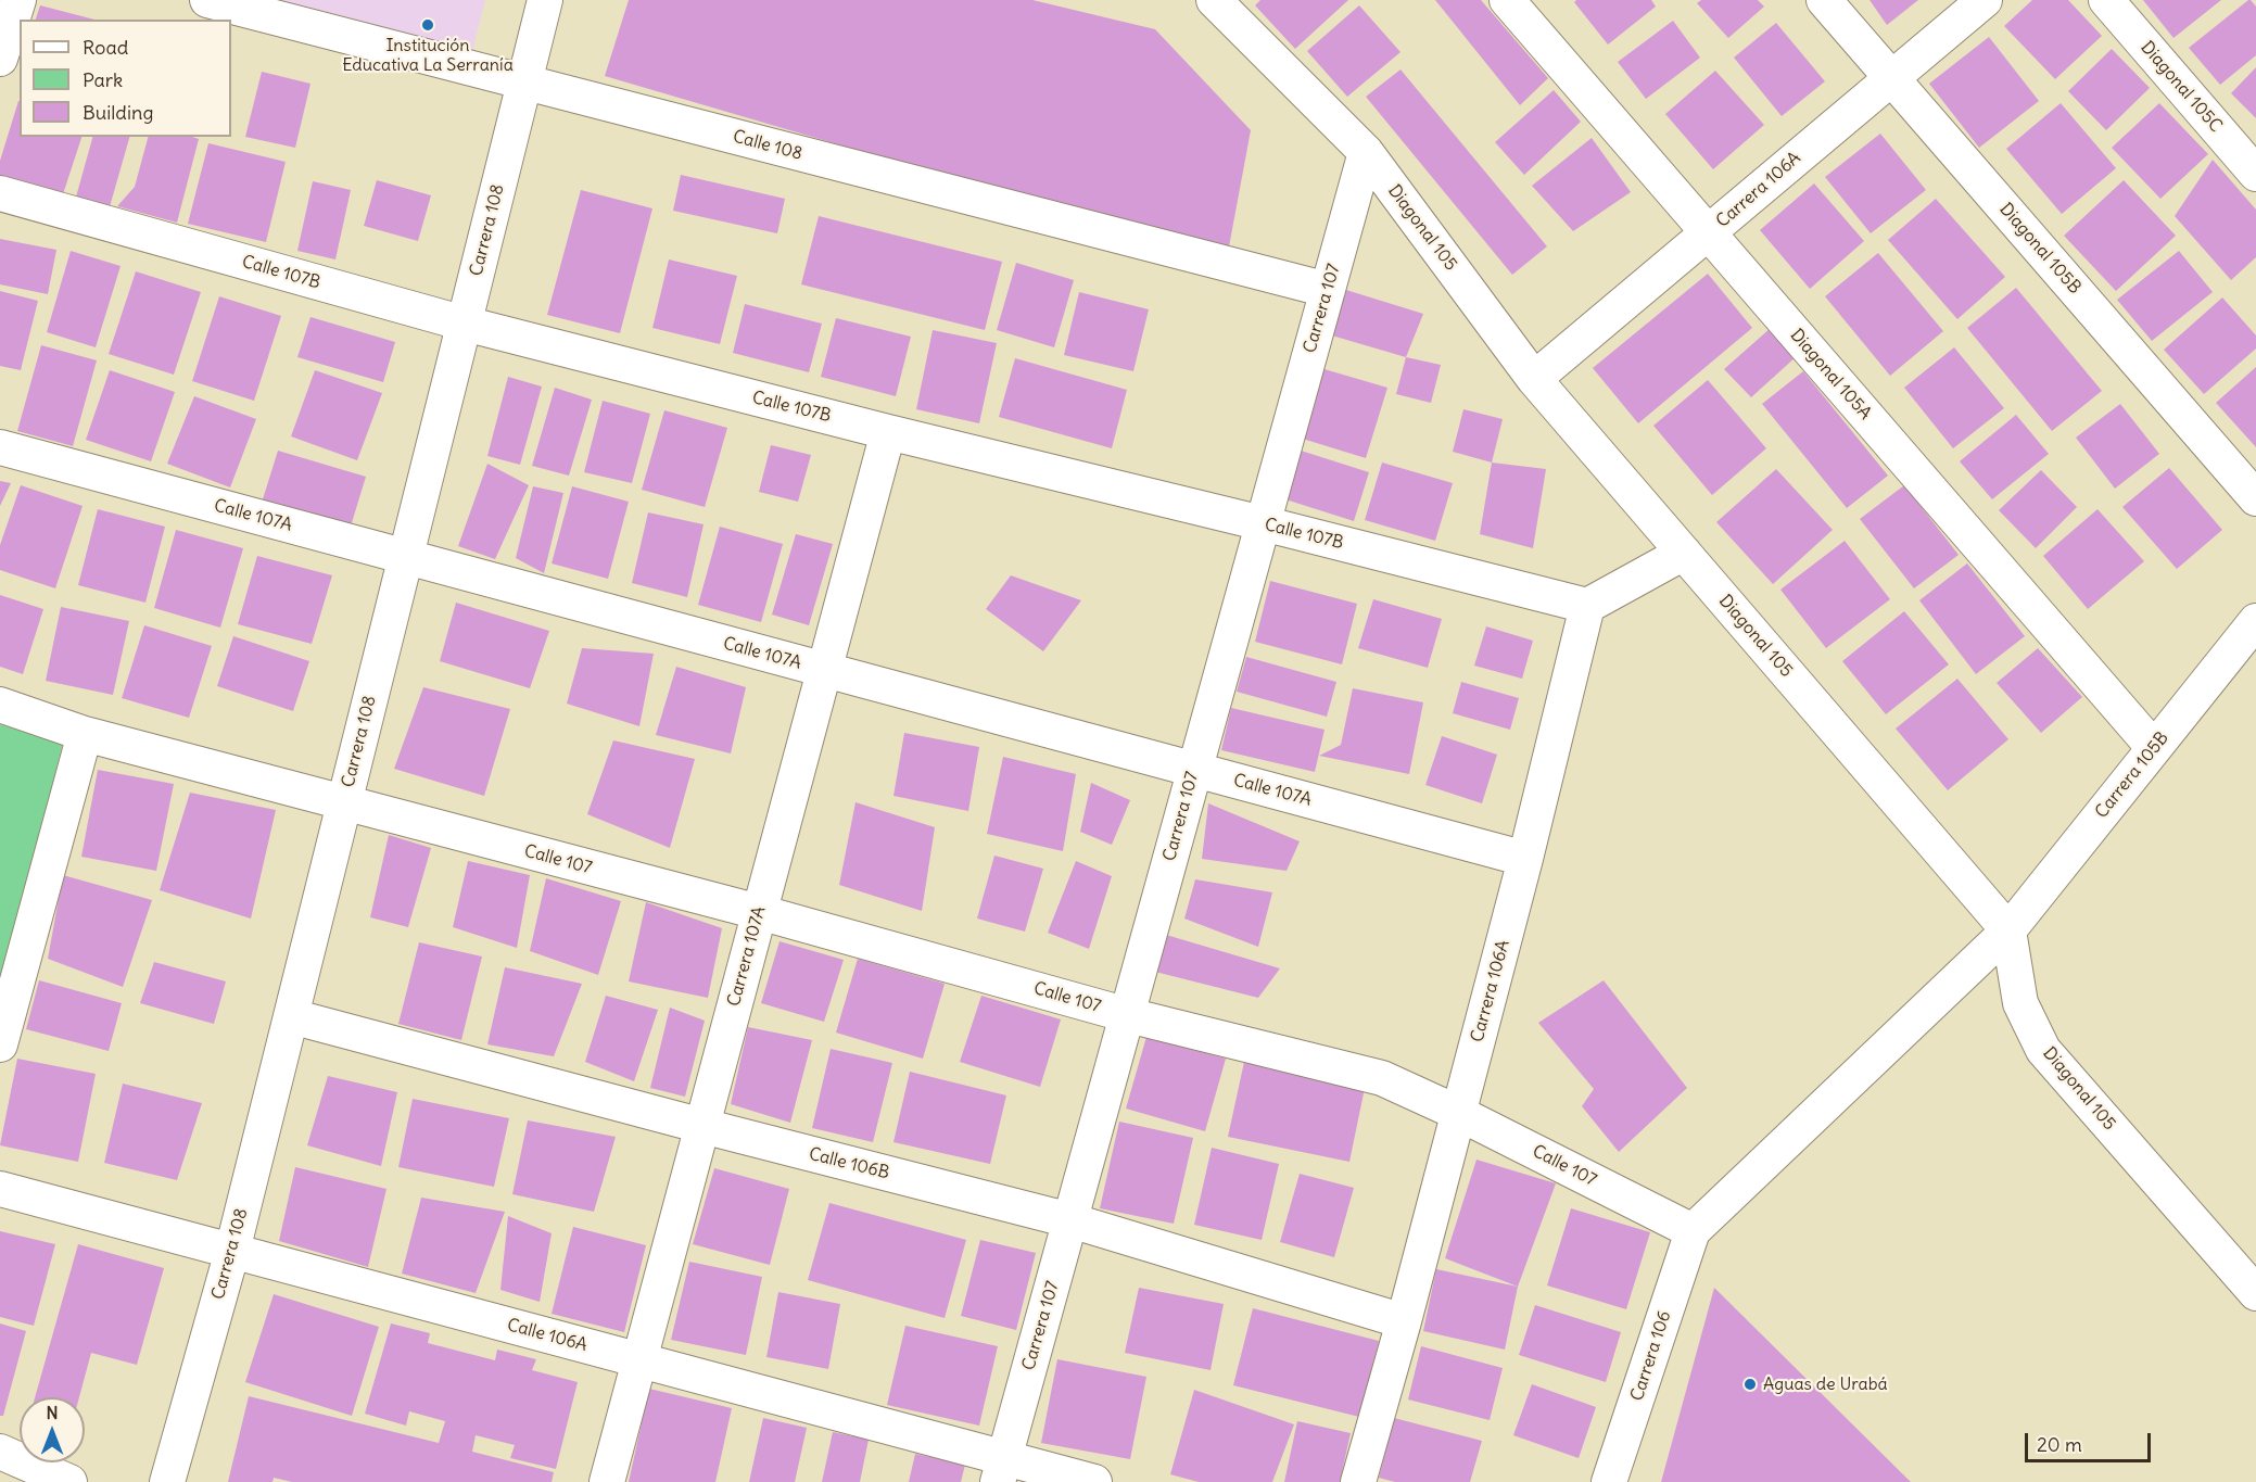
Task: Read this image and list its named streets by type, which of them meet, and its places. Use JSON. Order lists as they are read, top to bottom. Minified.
{"streets":{"street":["Diagonal 105C","Calle 108","Carrera 106A","Diagonal 105","Carrera 108","Diagonal 105B","Calle 107B","Carrera 107","Diagonal 105A","Calle 107A","Carrera 105B","Calle 107","Carrera 107A","Calle 106B","Calle 106A","Carrera 106"]},"crossings":[["Calle 108","Carrera 108"],["Calle 108","Carrera 107"],["Carrera 106A","Diagonal 105"],["Carrera 106A","Diagonal 105B"],["Carrera 106A","Calle 107B"],["Carrera 106A","Diagonal 105A"],["Carrera 106A","Calle 107A"],["Carrera 106A","Calle 107"],["Carrera 106A","Calle 106B"],["Diagonal 105","Carrera 107"],["Diagonal 105","Carrera 105B"],["Carrera 108","Calle 107B"],["Carrera 108","Calle 107A"],["Carrera 108","Calle 107"],["Carrera 108","Calle 106B"],["Carrera 108","Calle 106A"],["Calle 107B","Carrera 107"],["Calle 107B","Carrera 107A"],["Carrera 107","Calle 107A"],["Carrera 107","Calle 107"],["Carrera 107","Calle 106B"],["Carrera 107","Calle 106A"],["Diagonal 105A","Carrera 105B"],["Calle 107A","Carrera 107A"],["Calle 107","Carrera 107A"],["Calle 107","Carrera 106"],["Carrera 107A","Calle 106B"],["Carrera 107A","Calle 106A"]],"places":["Institución Educativa La Serranía","Aguas de Urabá"],"legend":["Road","Park","Building"],"scale_bar":"20 m","north":"top"}
